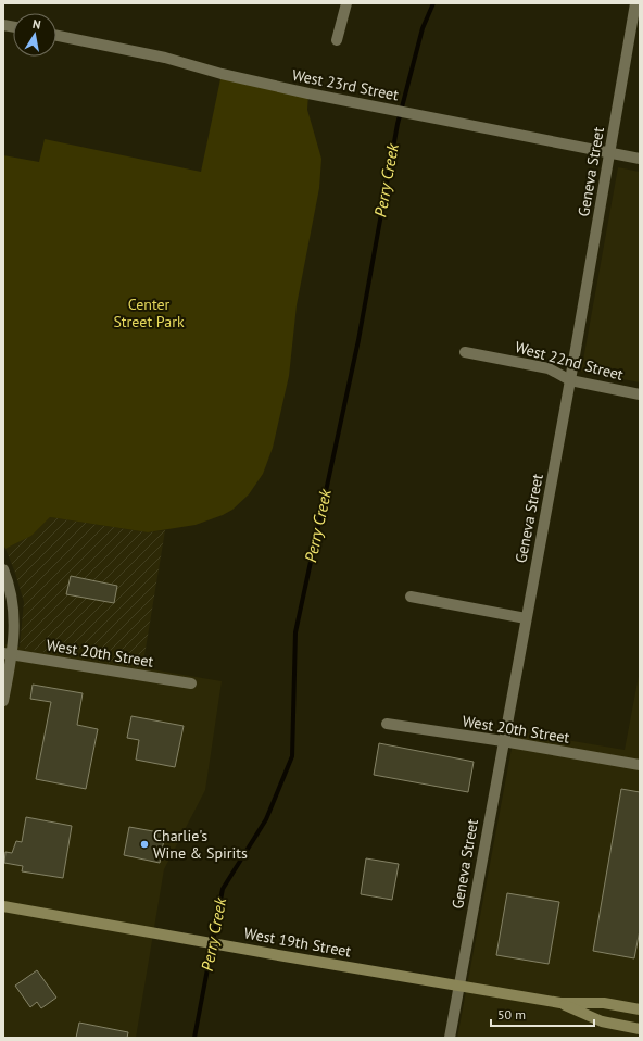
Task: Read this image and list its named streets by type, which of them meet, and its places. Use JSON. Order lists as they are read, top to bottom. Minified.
{"streets":{"main road":["West 19th Street"],"street":["West 23rd Street","Geneva Street","West 22nd Street","West 20th Street"]},"crossings":[["West 23rd Street","Geneva Street"],["Geneva Street","West 22nd Street"],["Geneva Street","West 20th Street"],["Geneva Street","West 19th Street"]],"water":["Perry Creek"],"parks":["Center Street Park"],"places":["Charlie's Wine & Spirits"],"scale_bar":"50 m","north":"top"}
